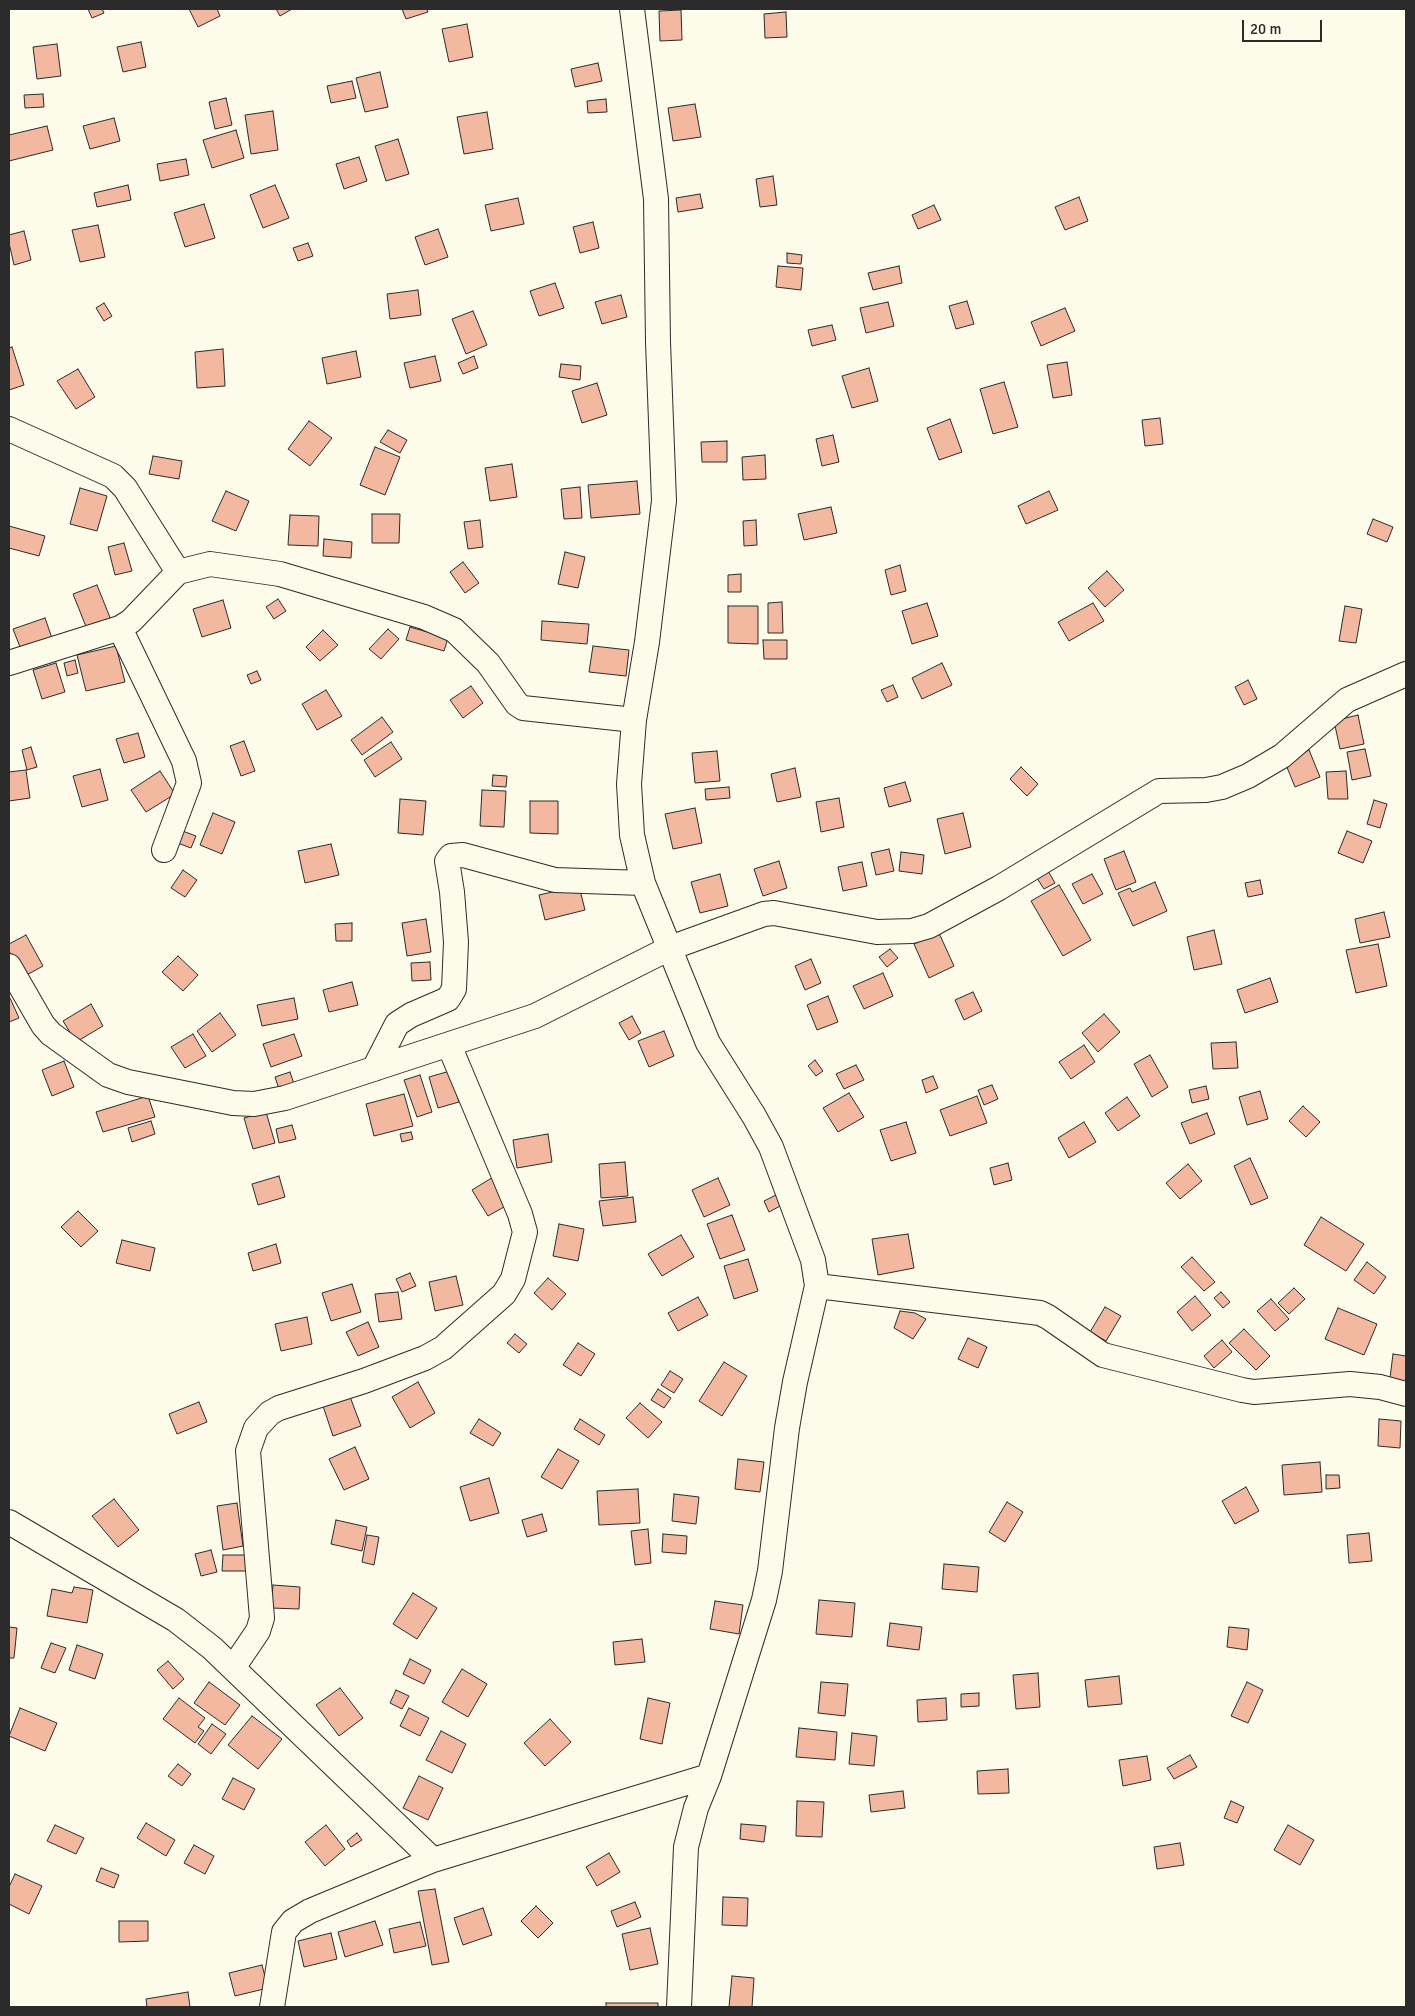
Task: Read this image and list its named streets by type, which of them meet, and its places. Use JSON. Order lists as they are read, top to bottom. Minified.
{"scale_bar":"20 m"}
